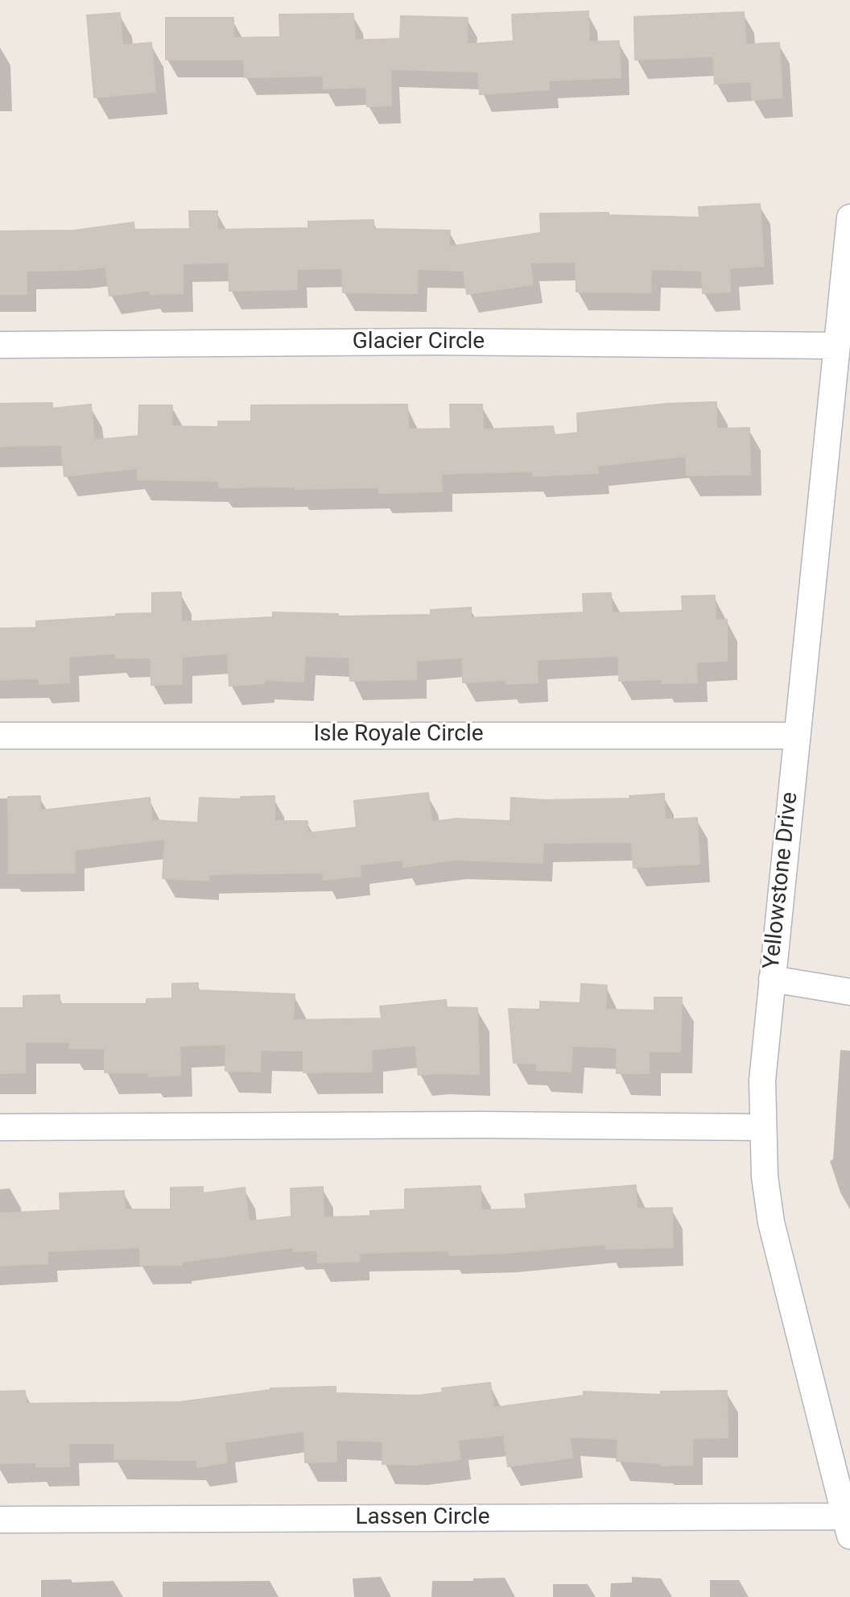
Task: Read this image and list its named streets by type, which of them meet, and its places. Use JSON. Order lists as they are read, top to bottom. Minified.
{"streets":{"street":["Glacier Circle","Isle Royale Circle","Yellowstone Drive","Lassen Circle"]},"crossings":[["Glacier Circle","Yellowstone Drive"],["Isle Royale Circle","Yellowstone Drive"],["Yellowstone Drive","Lassen Circle"]]}
